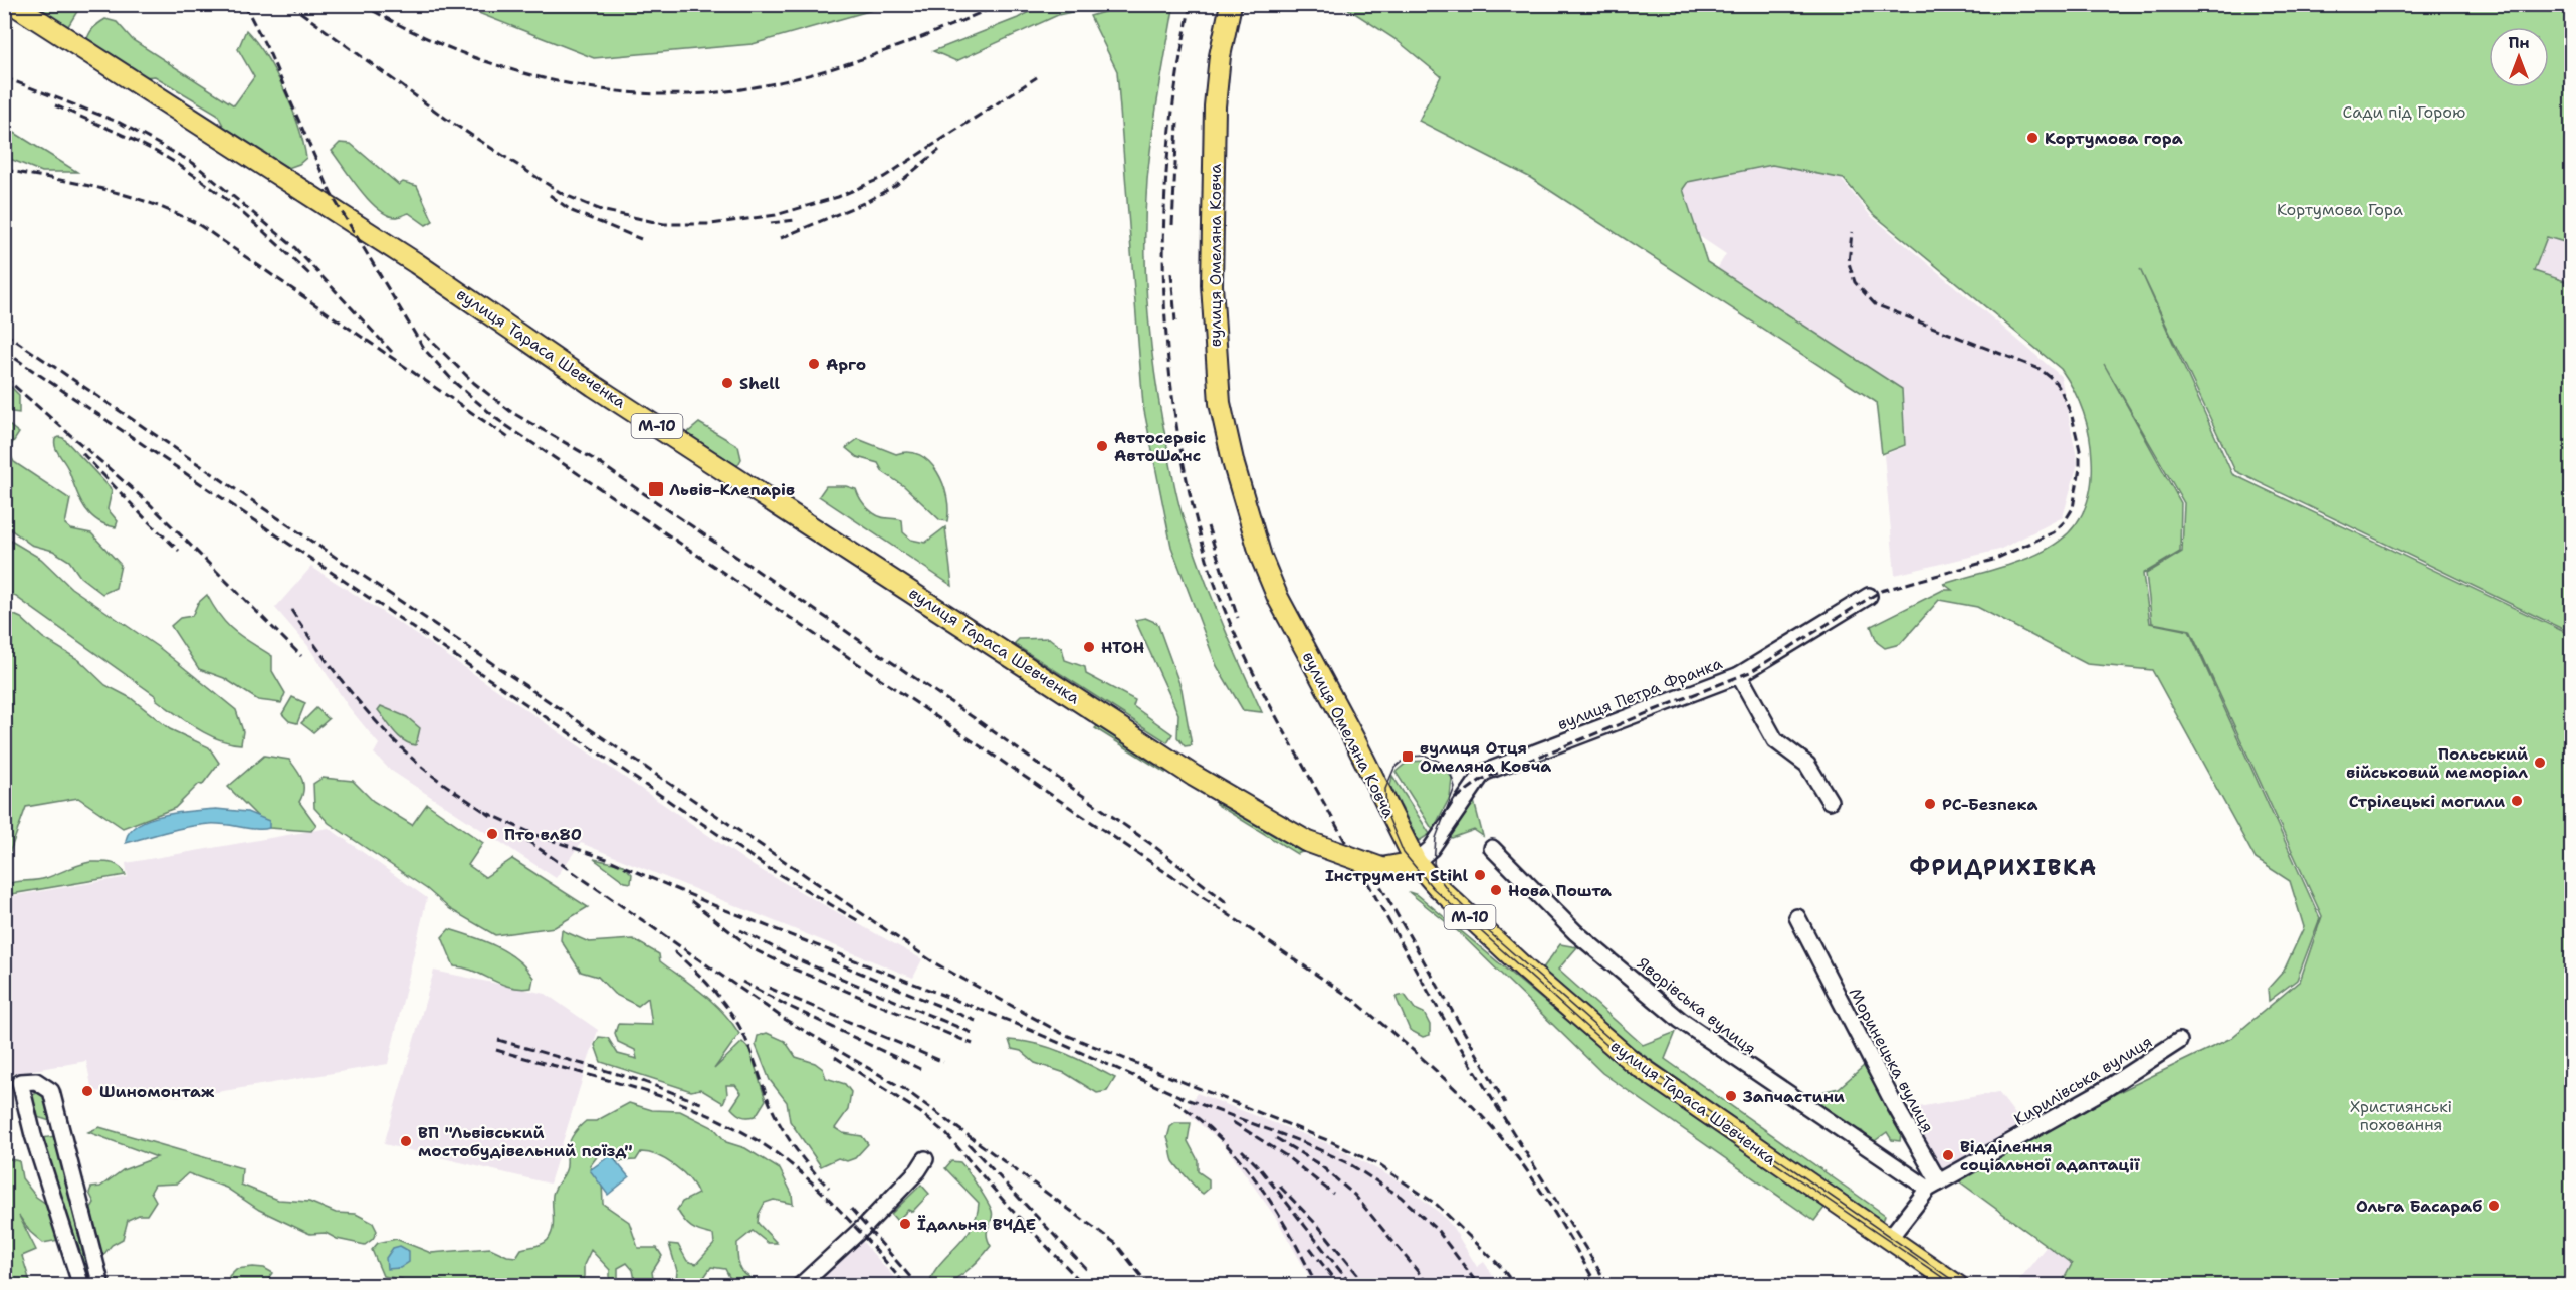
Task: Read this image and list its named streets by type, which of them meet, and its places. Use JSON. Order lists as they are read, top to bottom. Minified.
{"streets":{"main road":["вулиця Омеляна Ковча","вулиця Тараса Шевченка","М-10"],"street":["вулиця Петра Франка","Яворівська вулиця","Моринецька вулиця","Кирилівська вулиця"]},"crossings":[["вулиця Омеляна Ковча","вулиця Тараса Шевченка"],["вулиця Омеляна Ковча","вулиця Петра Франка"],["вулиця Тараса Шевченка","вулиця Петра Франка"],["Яворівська вулиця","Моринецька вулиця"],["Яворівська вулиця","Кирилівська вулиця"],["Моринецька вулиця","Кирилівська вулиця"]],"districts":["ФРИДРИХІВКА"],"parks":["Сади під Горою","Кортумова Гора","Християнські поховання"],"places":{"other":["Кортумова гора","Арго","Shell","Автосервіс АвтоШанс","НТОН","Польський військовий меморіал","Стрілецькі могили","РС-Безпека","Пто вл80","Інструмент Stihl","Нова Пошта","Шиномонтаж","Запчастини","ВП \"Львівський мостобудівельний поїзд\"","Відділення соціальної адаптації","Ольга Басараб","Їдальня ВЧДЕ"],"transit":["Львів-Клепарів","вулиця Отця Омеляна Ковча"]},"north":"top"}
